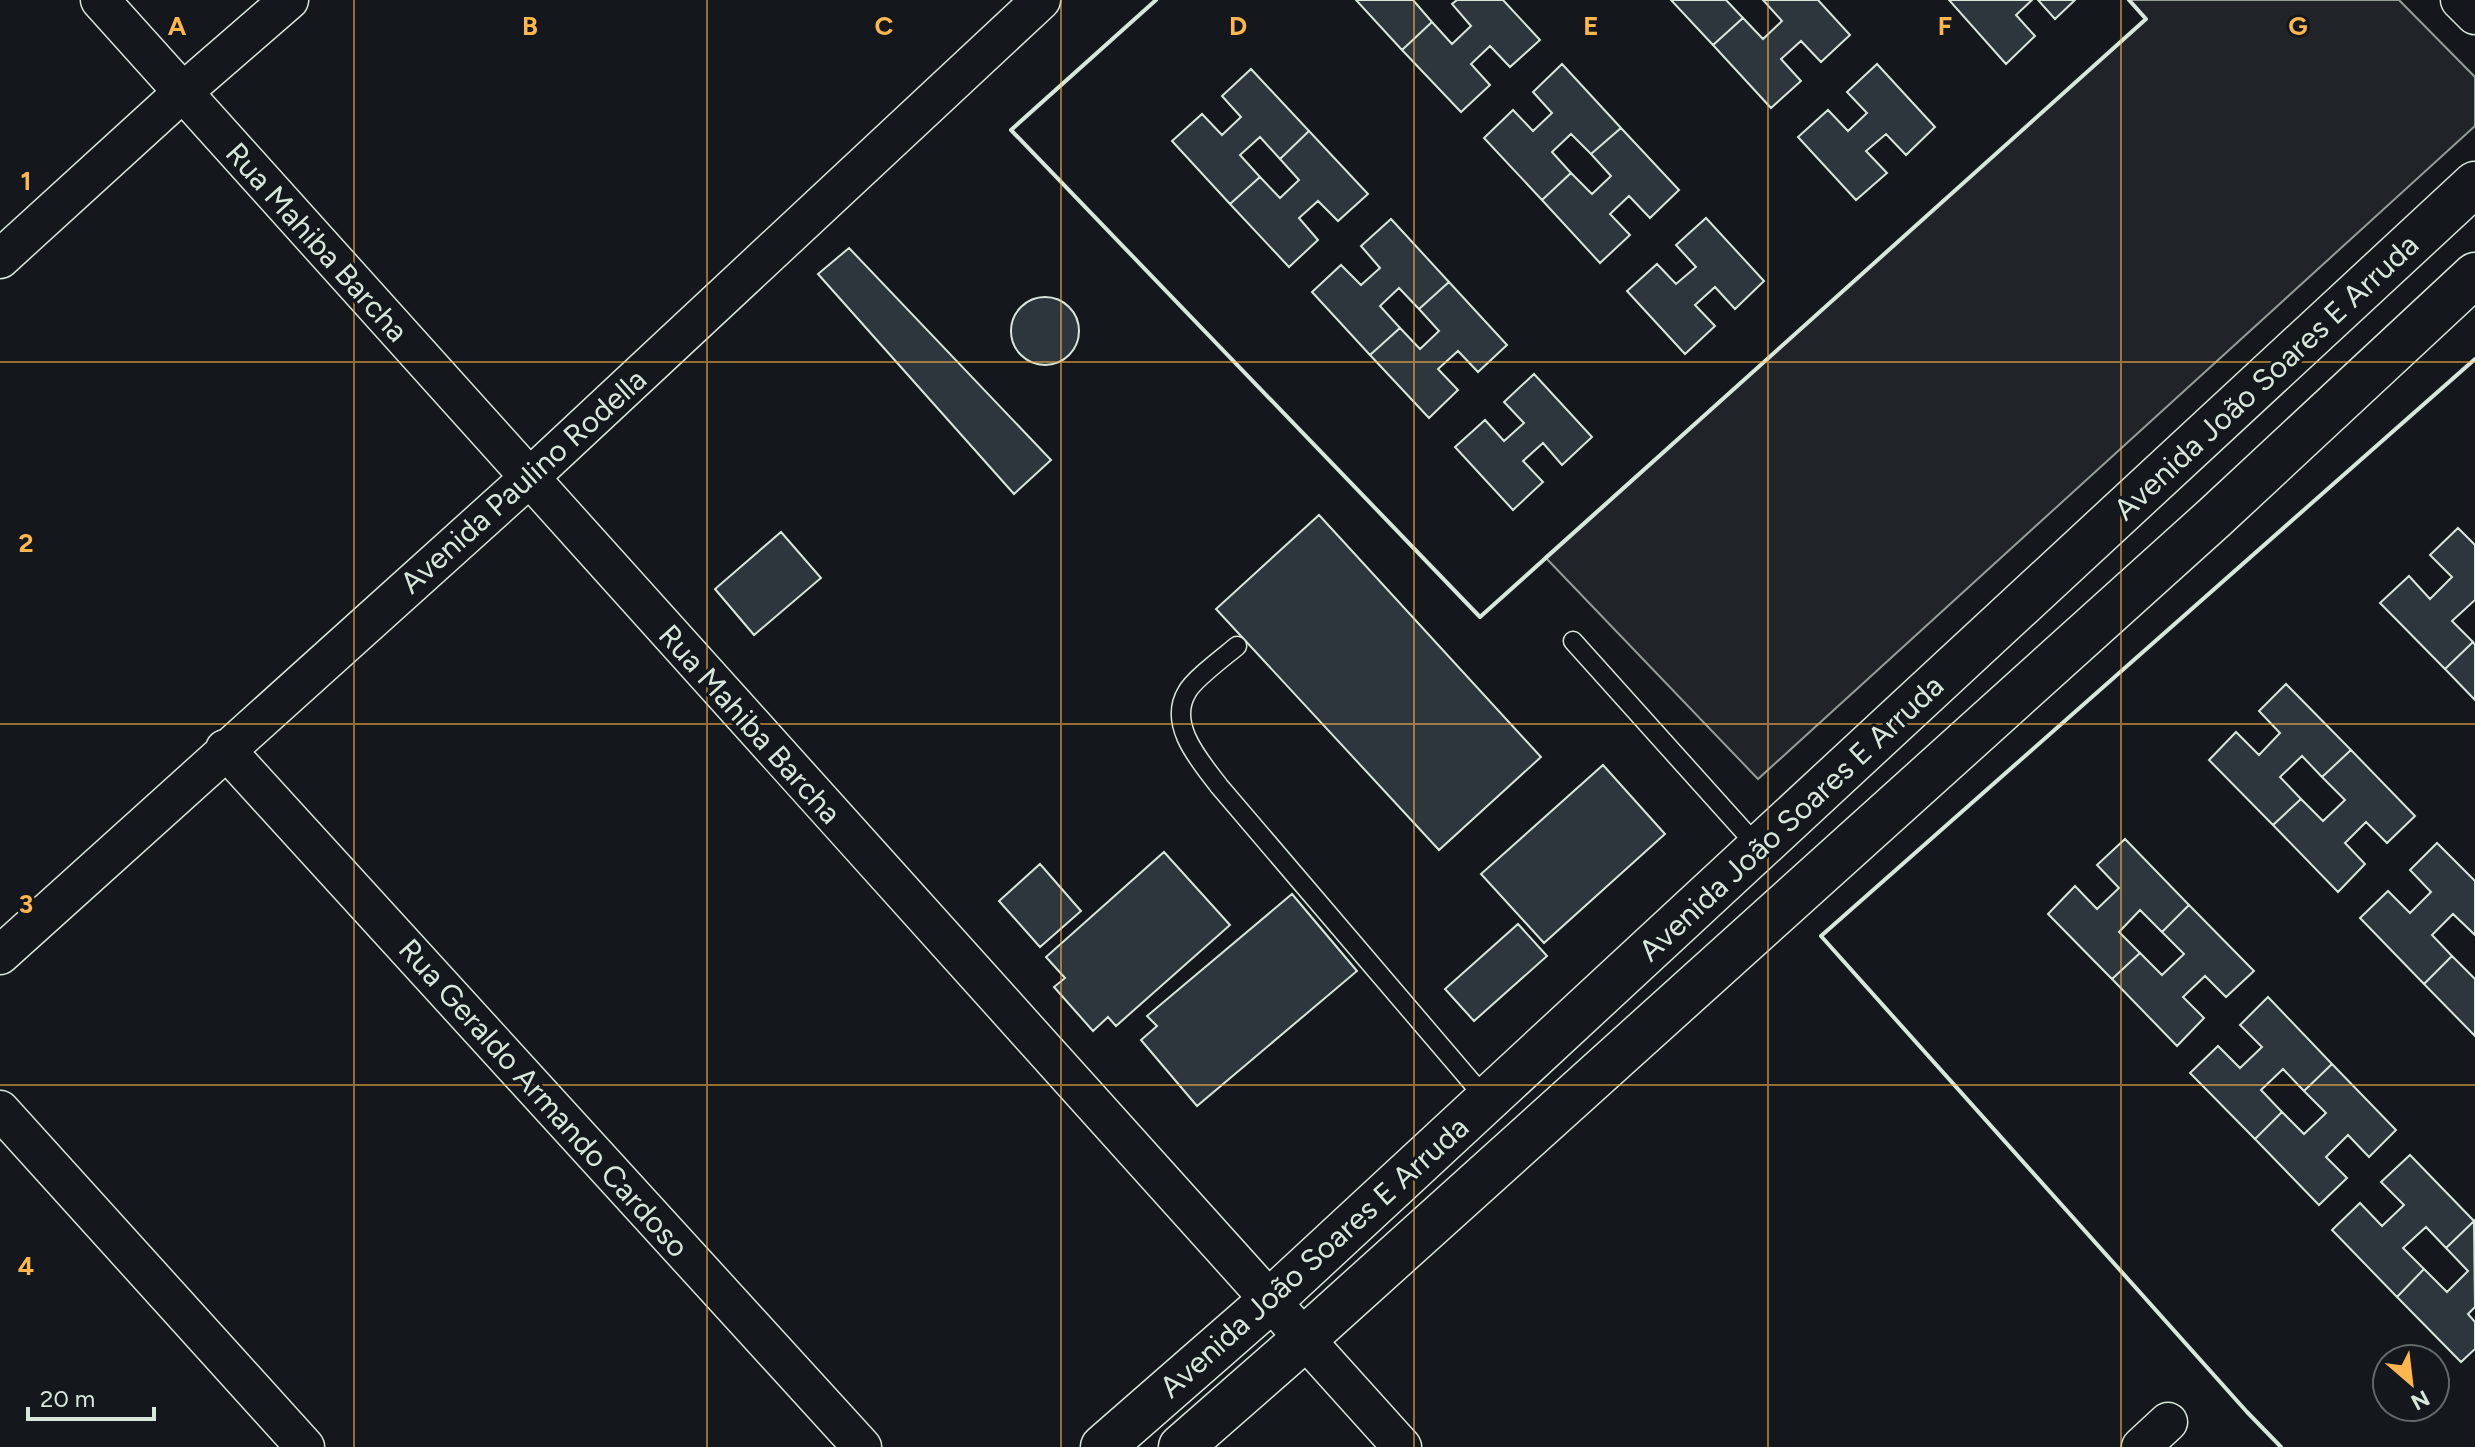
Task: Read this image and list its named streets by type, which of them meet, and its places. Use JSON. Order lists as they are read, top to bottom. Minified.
{"streets":{"street":["Rua Mahiba Barcha","Avenida João Soares E Arruda","Avenida Paulino Rodella","Rua Geraldo Armando Cardoso"]},"crossings":[["Rua Mahiba Barcha","Avenida João Soares E Arruda"],["Rua Mahiba Barcha","Avenida Paulino Rodella"],["Avenida Paulino Rodella","Rua Geraldo Armando Cardoso"]],"scale_bar":"20 m","north":"bottom right","grid":{"columns":["A","B","C","D","E","F","G"],"rows":["1","2","3","4"]}}
